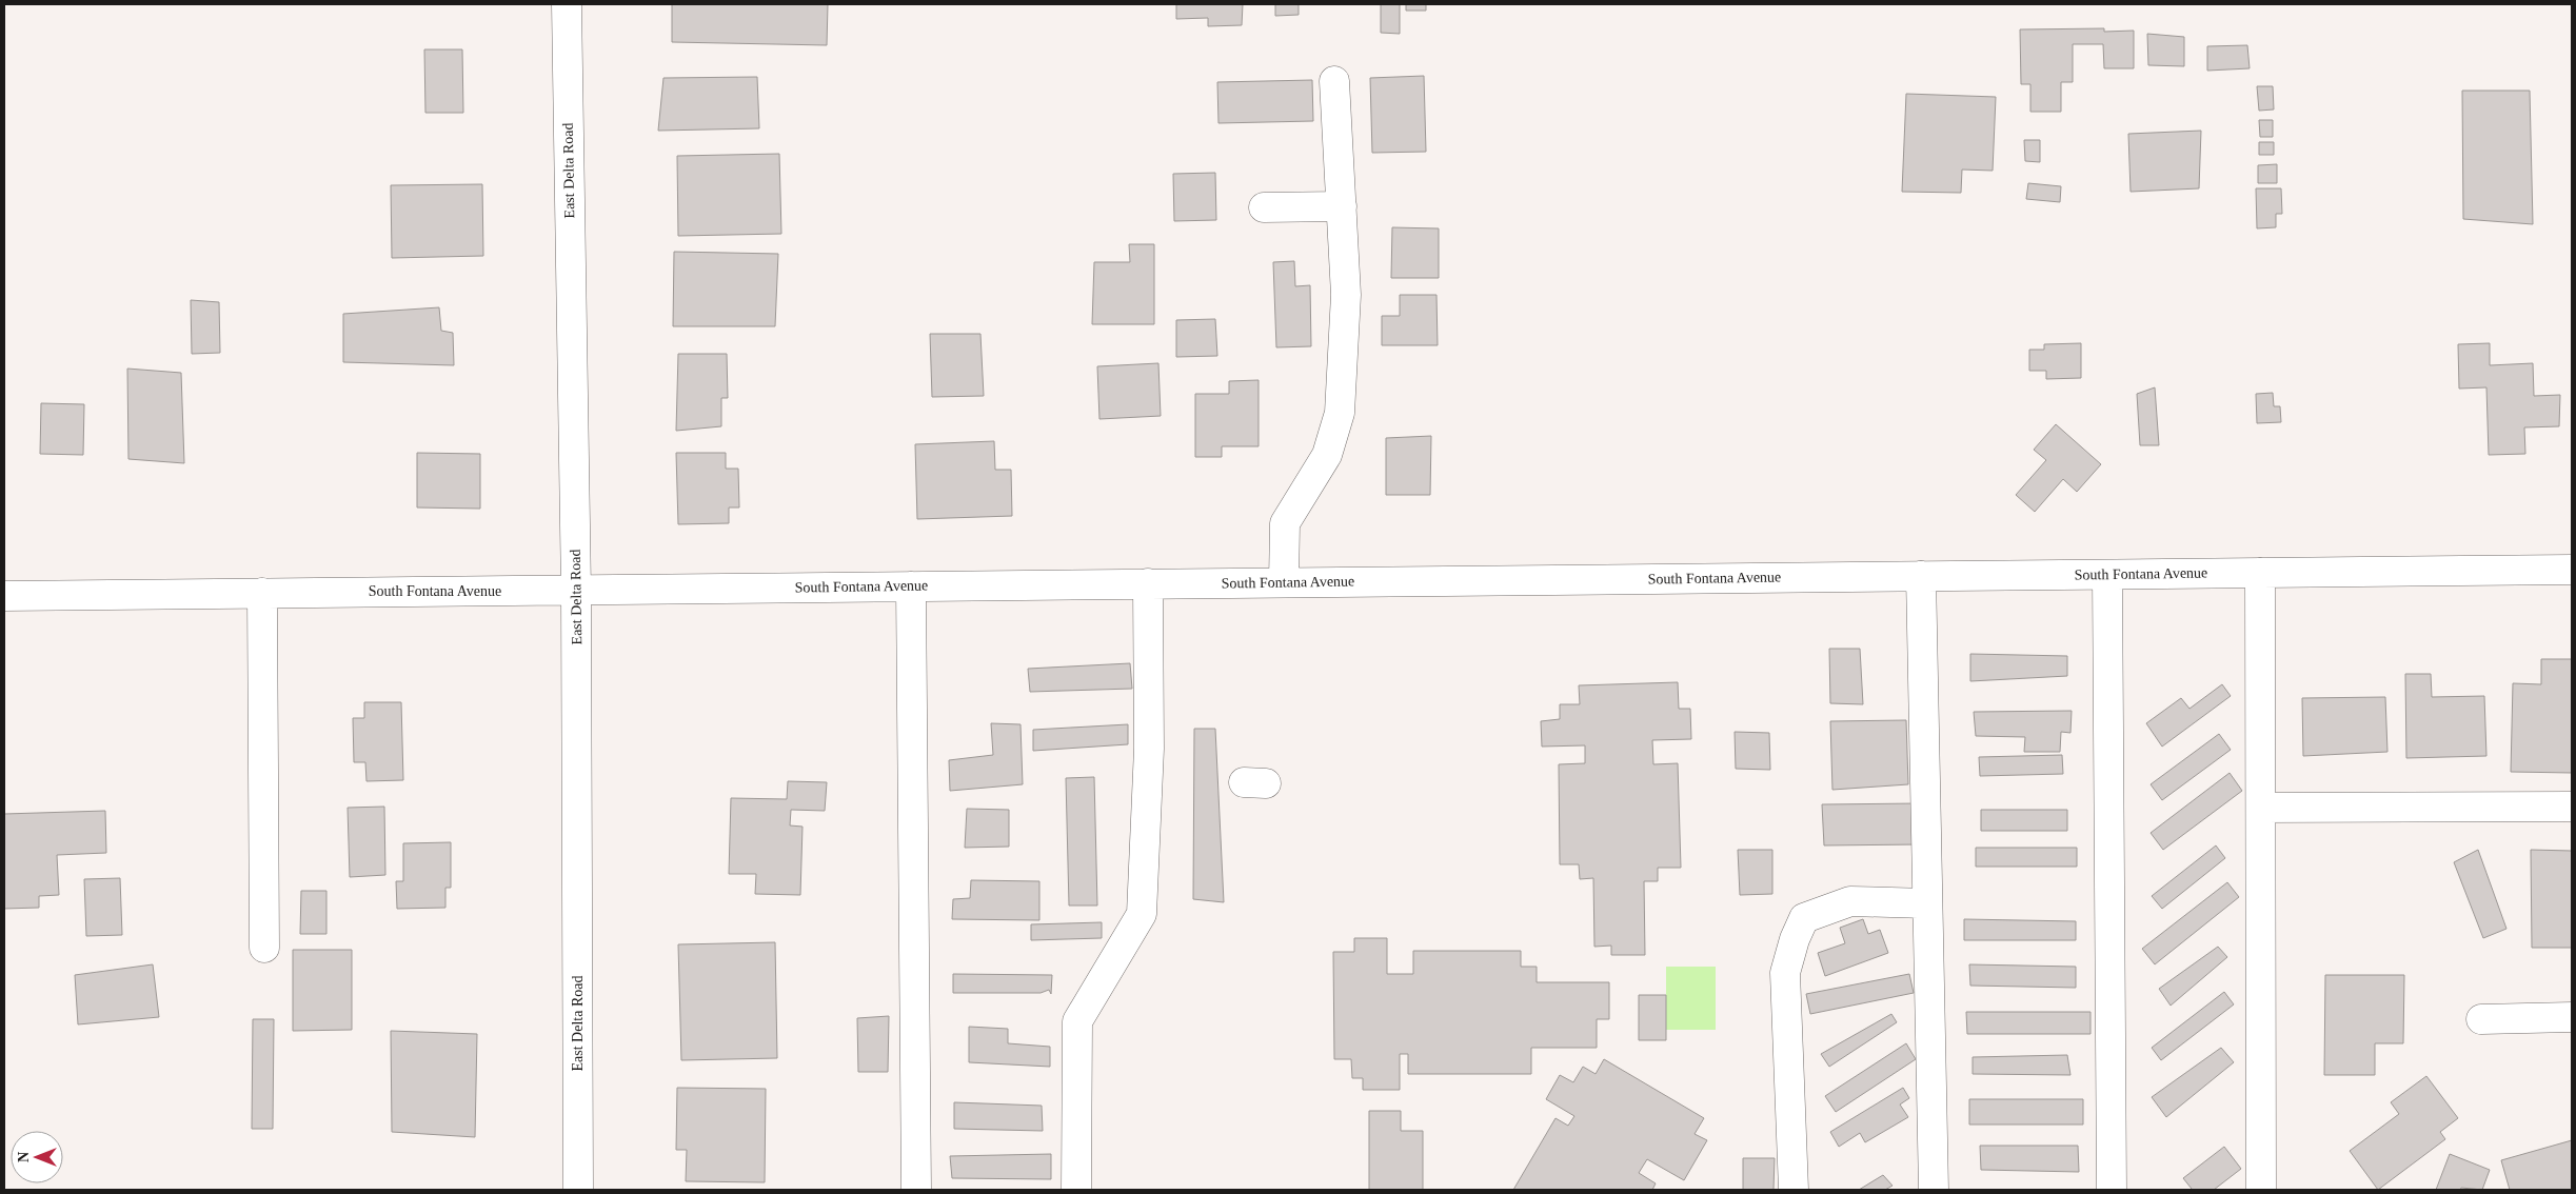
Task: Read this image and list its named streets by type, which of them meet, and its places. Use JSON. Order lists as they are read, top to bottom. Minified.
{"streets":{"street":["East Delta Road","South Fontana Avenue"]},"crossings":[["East Delta Road","South Fontana Avenue"]],"north":"left"}
